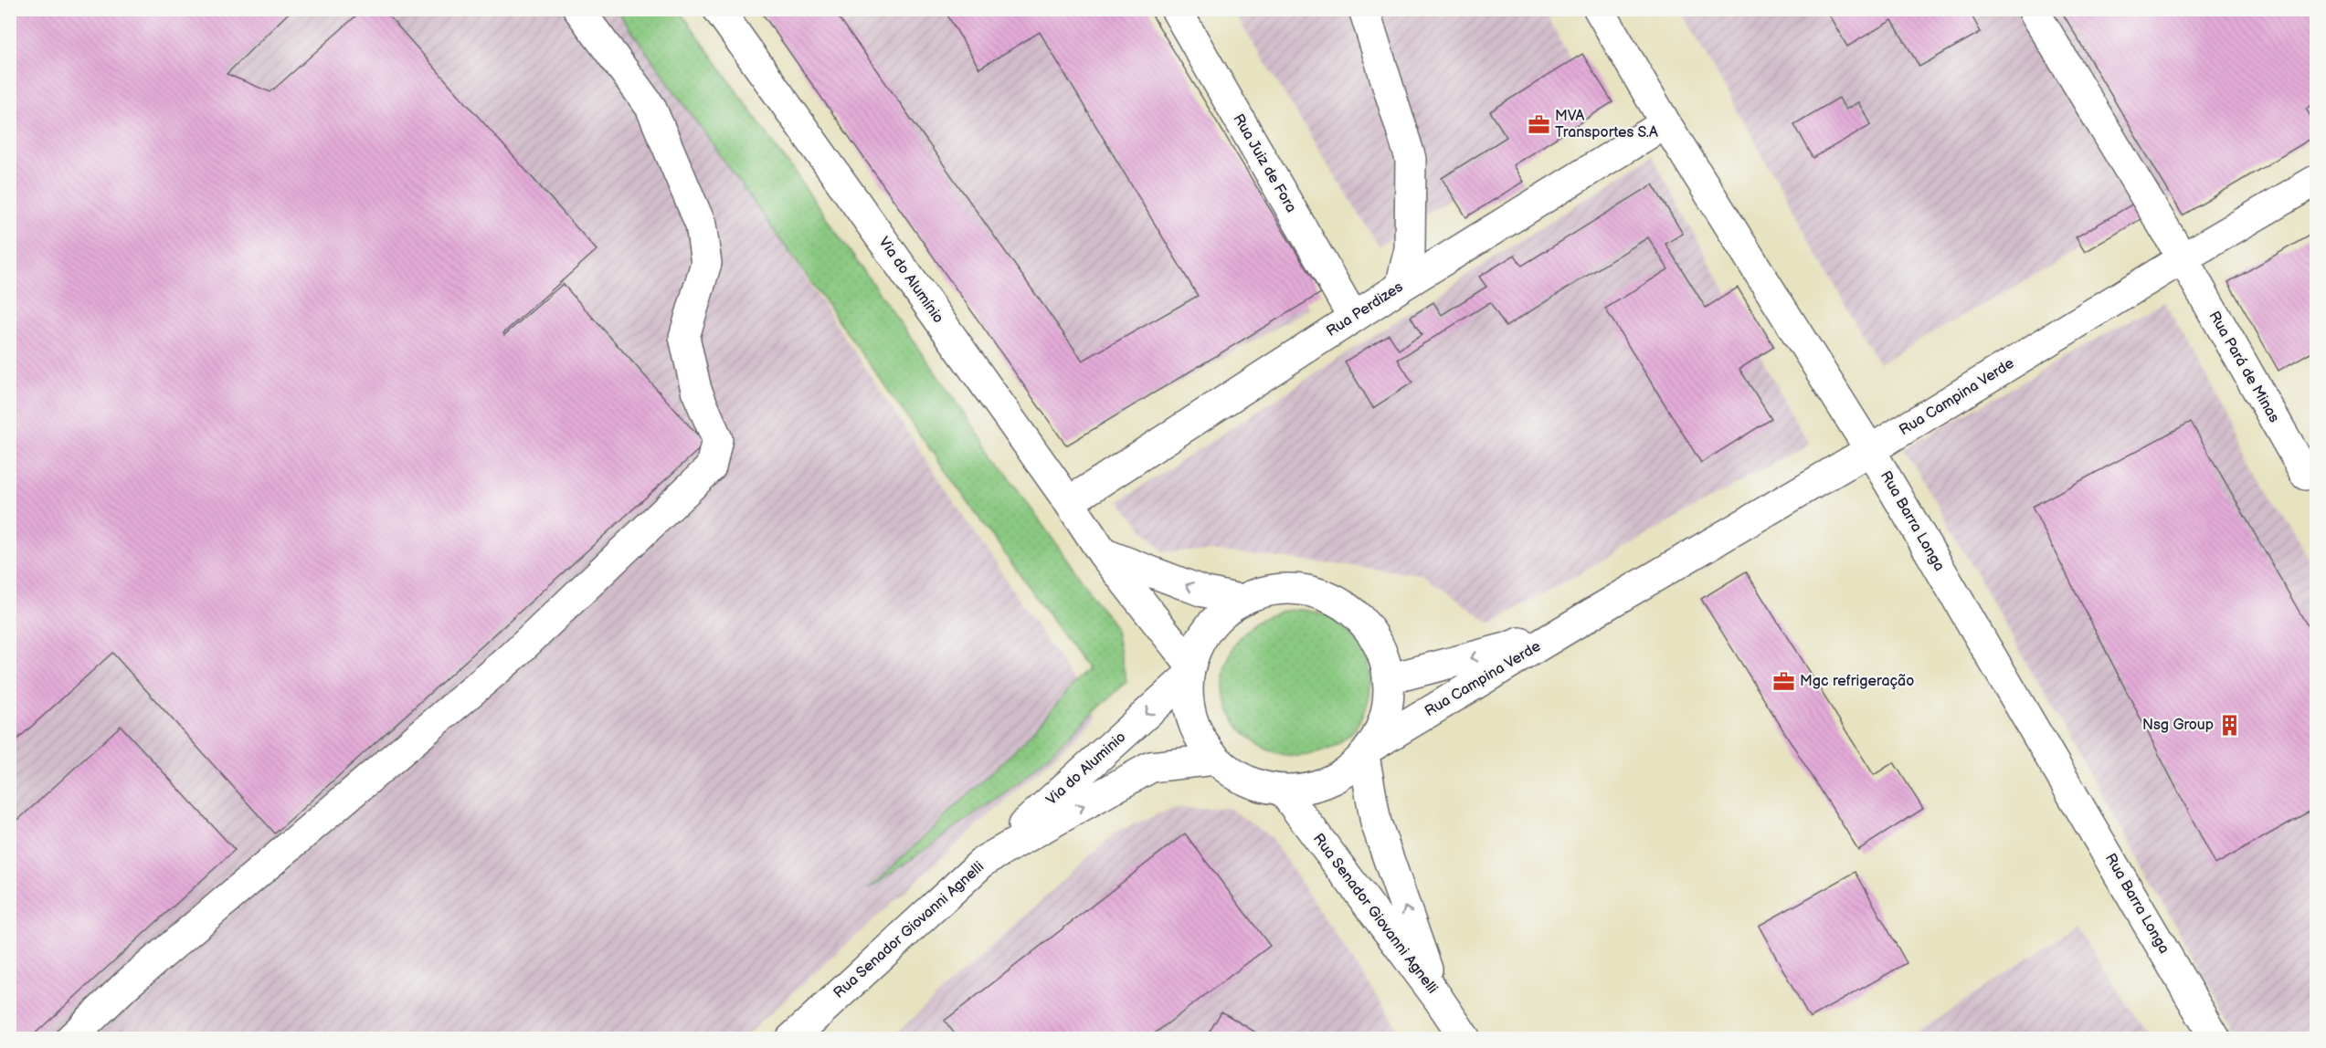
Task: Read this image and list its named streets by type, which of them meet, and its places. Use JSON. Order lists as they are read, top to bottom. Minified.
{"streets":{"main road":["Rua Juiz de Fora","Via do Alumínio","Rua Perdizes","Rua Pará de Minas","Rua Campina Verde","Rua Barra Longa","Via do Aluminio","Rua Senador Giovanni Agnelli"]},"crossings":[["Rua Juiz de Fora","Rua Perdizes"],["Via do Alumínio","Rua Perdizes"],["Via do Alumínio","Via do Aluminio"],["Rua Perdizes","Rua Barra Longa"],["Rua Pará de Minas","Rua Campina Verde"],["Rua Campina Verde","Rua Barra Longa"],["Via do Aluminio","Rua Senador Giovanni Agnelli"]],"one_way":["Via do Aluminio"],"places":{"office":["MVA Transportes S.A","Mgc refrigeração"],"building":["Nsg Group"]}}
